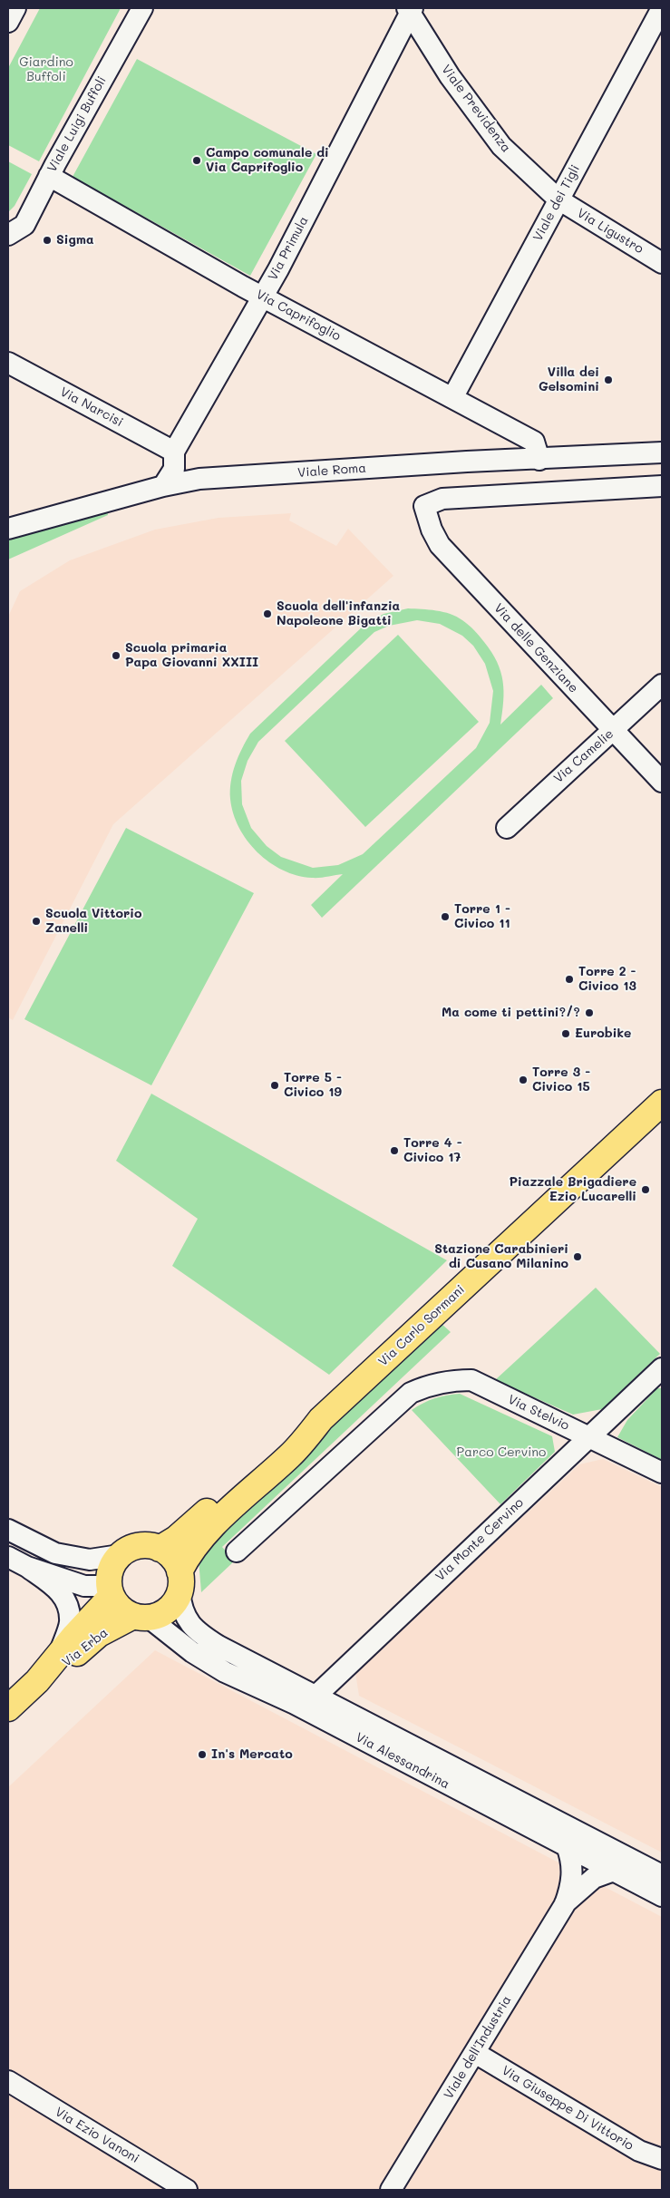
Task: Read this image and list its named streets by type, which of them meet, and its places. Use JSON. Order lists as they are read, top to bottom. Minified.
{"streets":{"main road":["Via Carlo Sormani","Via Erba"],"street":["Viale Previdenza","Viale Luigi Buffoli","Viale dei Tigli","Via Ligustro","Via Primula","Via Caprifoglio","Via Narcisi","Viale Roma","Via delle Genziane","Via Camelie","Via Stelvio","Via Monte Cervino","Via Alessandrina","Viale dell'Industria","Via Giuseppe Di Vittorio","Via Ezio Vanoni"]},"crossings":[["Viale Previdenza","Viale dei Tigli"],["Viale Previdenza","Via Ligustro"],["Viale Previdenza","Via Primula"],["Viale Luigi Buffoli","Via Caprifoglio"],["Viale dei Tigli","Via Ligustro"],["Viale dei Tigli","Via Caprifoglio"],["Via Primula","Via Caprifoglio"],["Via Primula","Via Narcisi"],["Via Primula","Viale Roma"],["Via Caprifoglio","Viale Roma"],["Via delle Genziane","Via Camelie"],["Via Carlo Sormani","Via Erba"],["Via Carlo Sormani","Via Alessandrina"],["Via Stelvio","Via Monte Cervino"],["Via Monte Cervino","Via Alessandrina"],["Via Erba","Via Alessandrina"],["Via Alessandrina","Viale dell'Industria"],["Viale dell'Industria","Via Giuseppe Di Vittorio"]],"parks":["Giardino Buffoli","Parco Cervino"],"places":["Campo comunale di Via Caprifoglio","Sigma","Villa dei Gelsomini","Scuola dell'infanzia Napoleone Bigatti","Scuola primaria Papa Giovanni XXIII","Torre 1 - Civico 11","Scuola Vittorio Zanelli","Torre 2 - Civico 13","Ma come ti pettini?/?","Eurobike","Torre 3 - Civico 15","Torre 5 - Civico 19","Torre 4 - Civico 17","Piazzale Brigadiere Ezio Lucarelli","Stazione Carabinieri di Cusano Milanino","In's Mercato"]}
